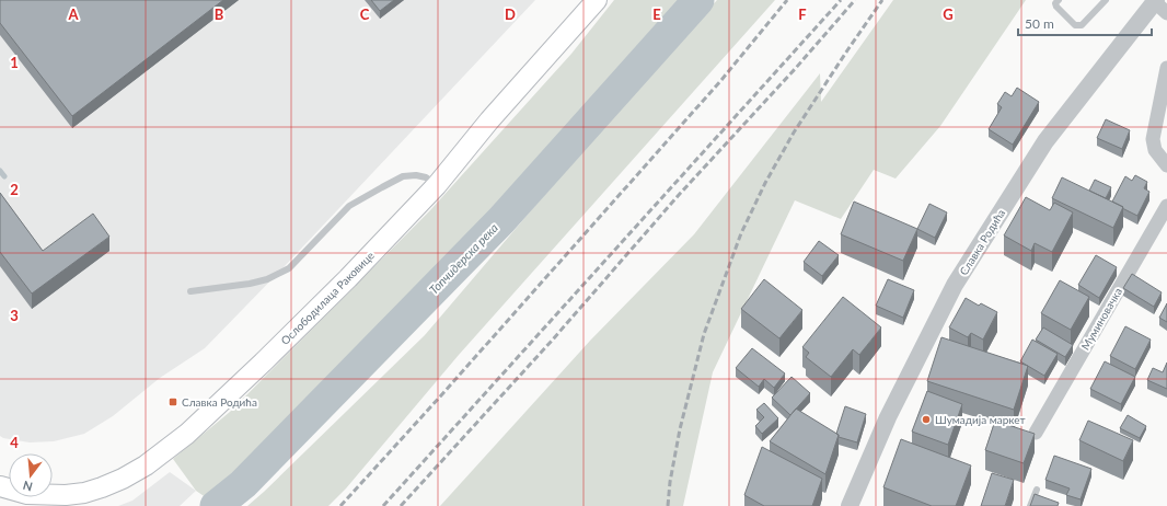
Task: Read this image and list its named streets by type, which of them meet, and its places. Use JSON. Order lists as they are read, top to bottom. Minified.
{"streets":{"main road":["Ослободилаца Раковице"],"street":["Славка Родића","Муминовачка"]},"water":["Топчидерска река"],"places":{"transit":["Славка Родића"],"other":["Шумадија маркет"]},"scale_bar":"50 m","north":"bottom","grid":{"columns":["A","B","C","D","E","F","G"],"rows":["1","2","3","4"]}}
